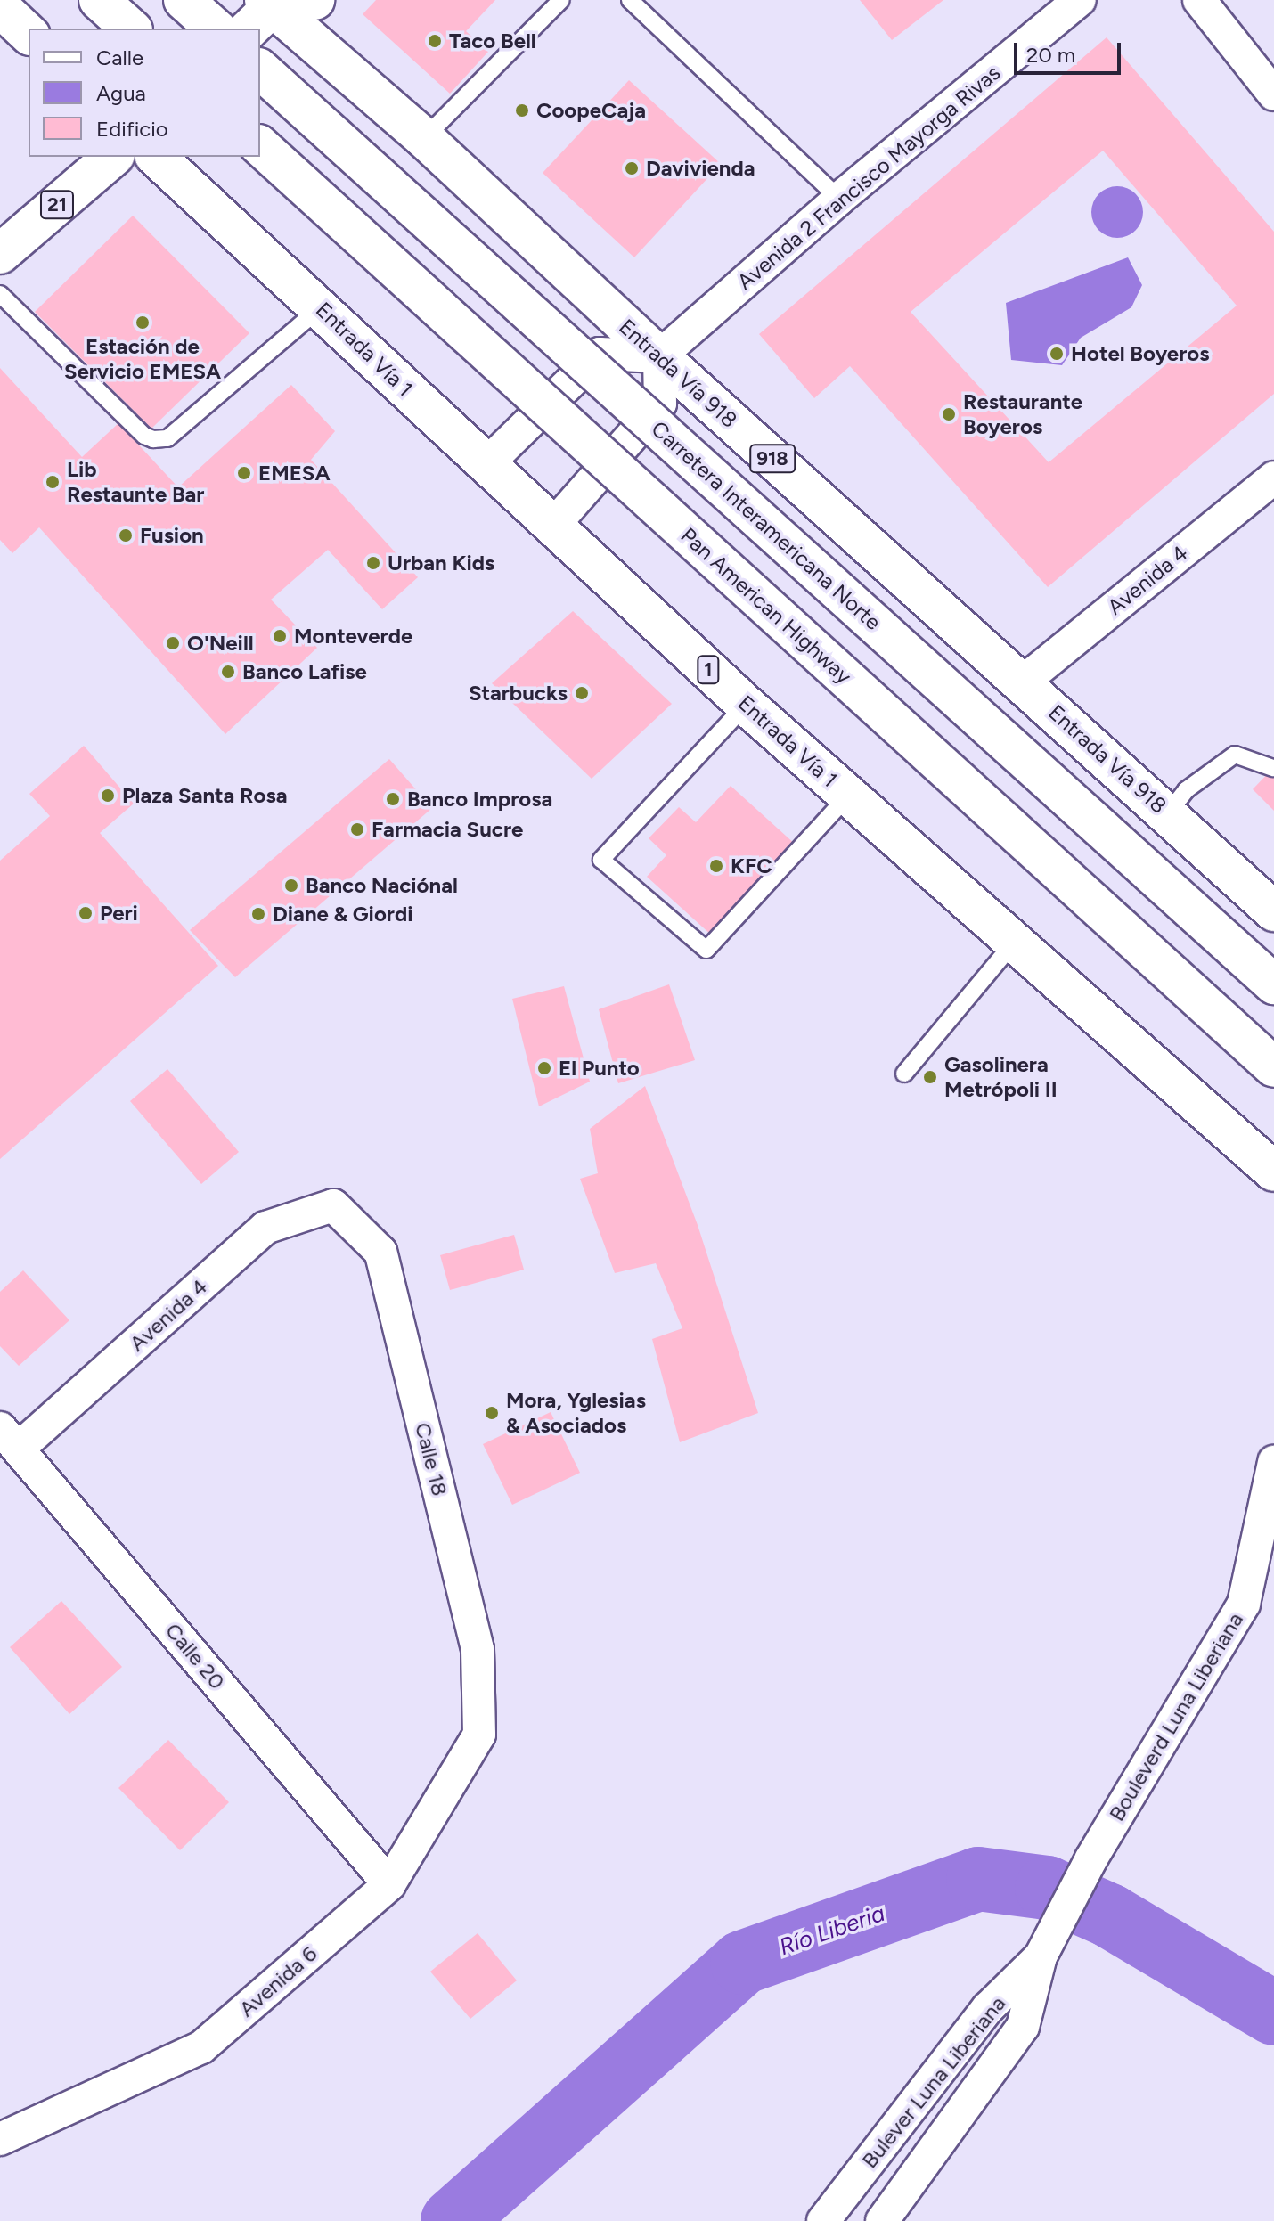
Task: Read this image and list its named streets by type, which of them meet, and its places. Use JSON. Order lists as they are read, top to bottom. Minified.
{"streets":{"main road":["21","Entrada Vía 1","Entrada Vía 918","918","Carretera Interamericana Norte","Pan American Highway","1"],"street":["Avenida 2 Francisco Mayorga Rivas","Avenida 4","Calle 18","Calle 20","Bouleverd Luna Liberiana","Avenida 6","Bulever Luna Liberiana"]},"crossings":[["Avenida 2 Francisco Mayorga Rivas","Entrada Vía 918"],["Entrada Vía 918","918"],["Entrada Vía 918","Avenida 4"],["Avenida 4","Calle 18"],["Avenida 4","Calle 20"],["Calle 18","Avenida 6"],["Calle 20","Avenida 6"],["Bouleverd Luna Liberiana","Bulever Luna Liberiana"]],"water":["Río Liberia"],"places":["Taco Bell","CoopeCaja","Davivienda","Estación de Servicio EMESA","Hotel Boyeros","Restaurante Boyeros","EMESA","Lib Restaunte Bar","Fusion","Urban Kids","Monteverde","O'Neill","Banco Lafise","Starbucks","Plaza Santa Rosa","Banco Improsa","Farmacia Sucre","KFC","Banco Naciónal","Peri","Diane & Giordi","El Punto","Gasolinera Metrópoli II","Mora, Yglesias & Asociados"],"legend":["Calle","Agua","Edificio"],"scale_bar":"20 m"}
